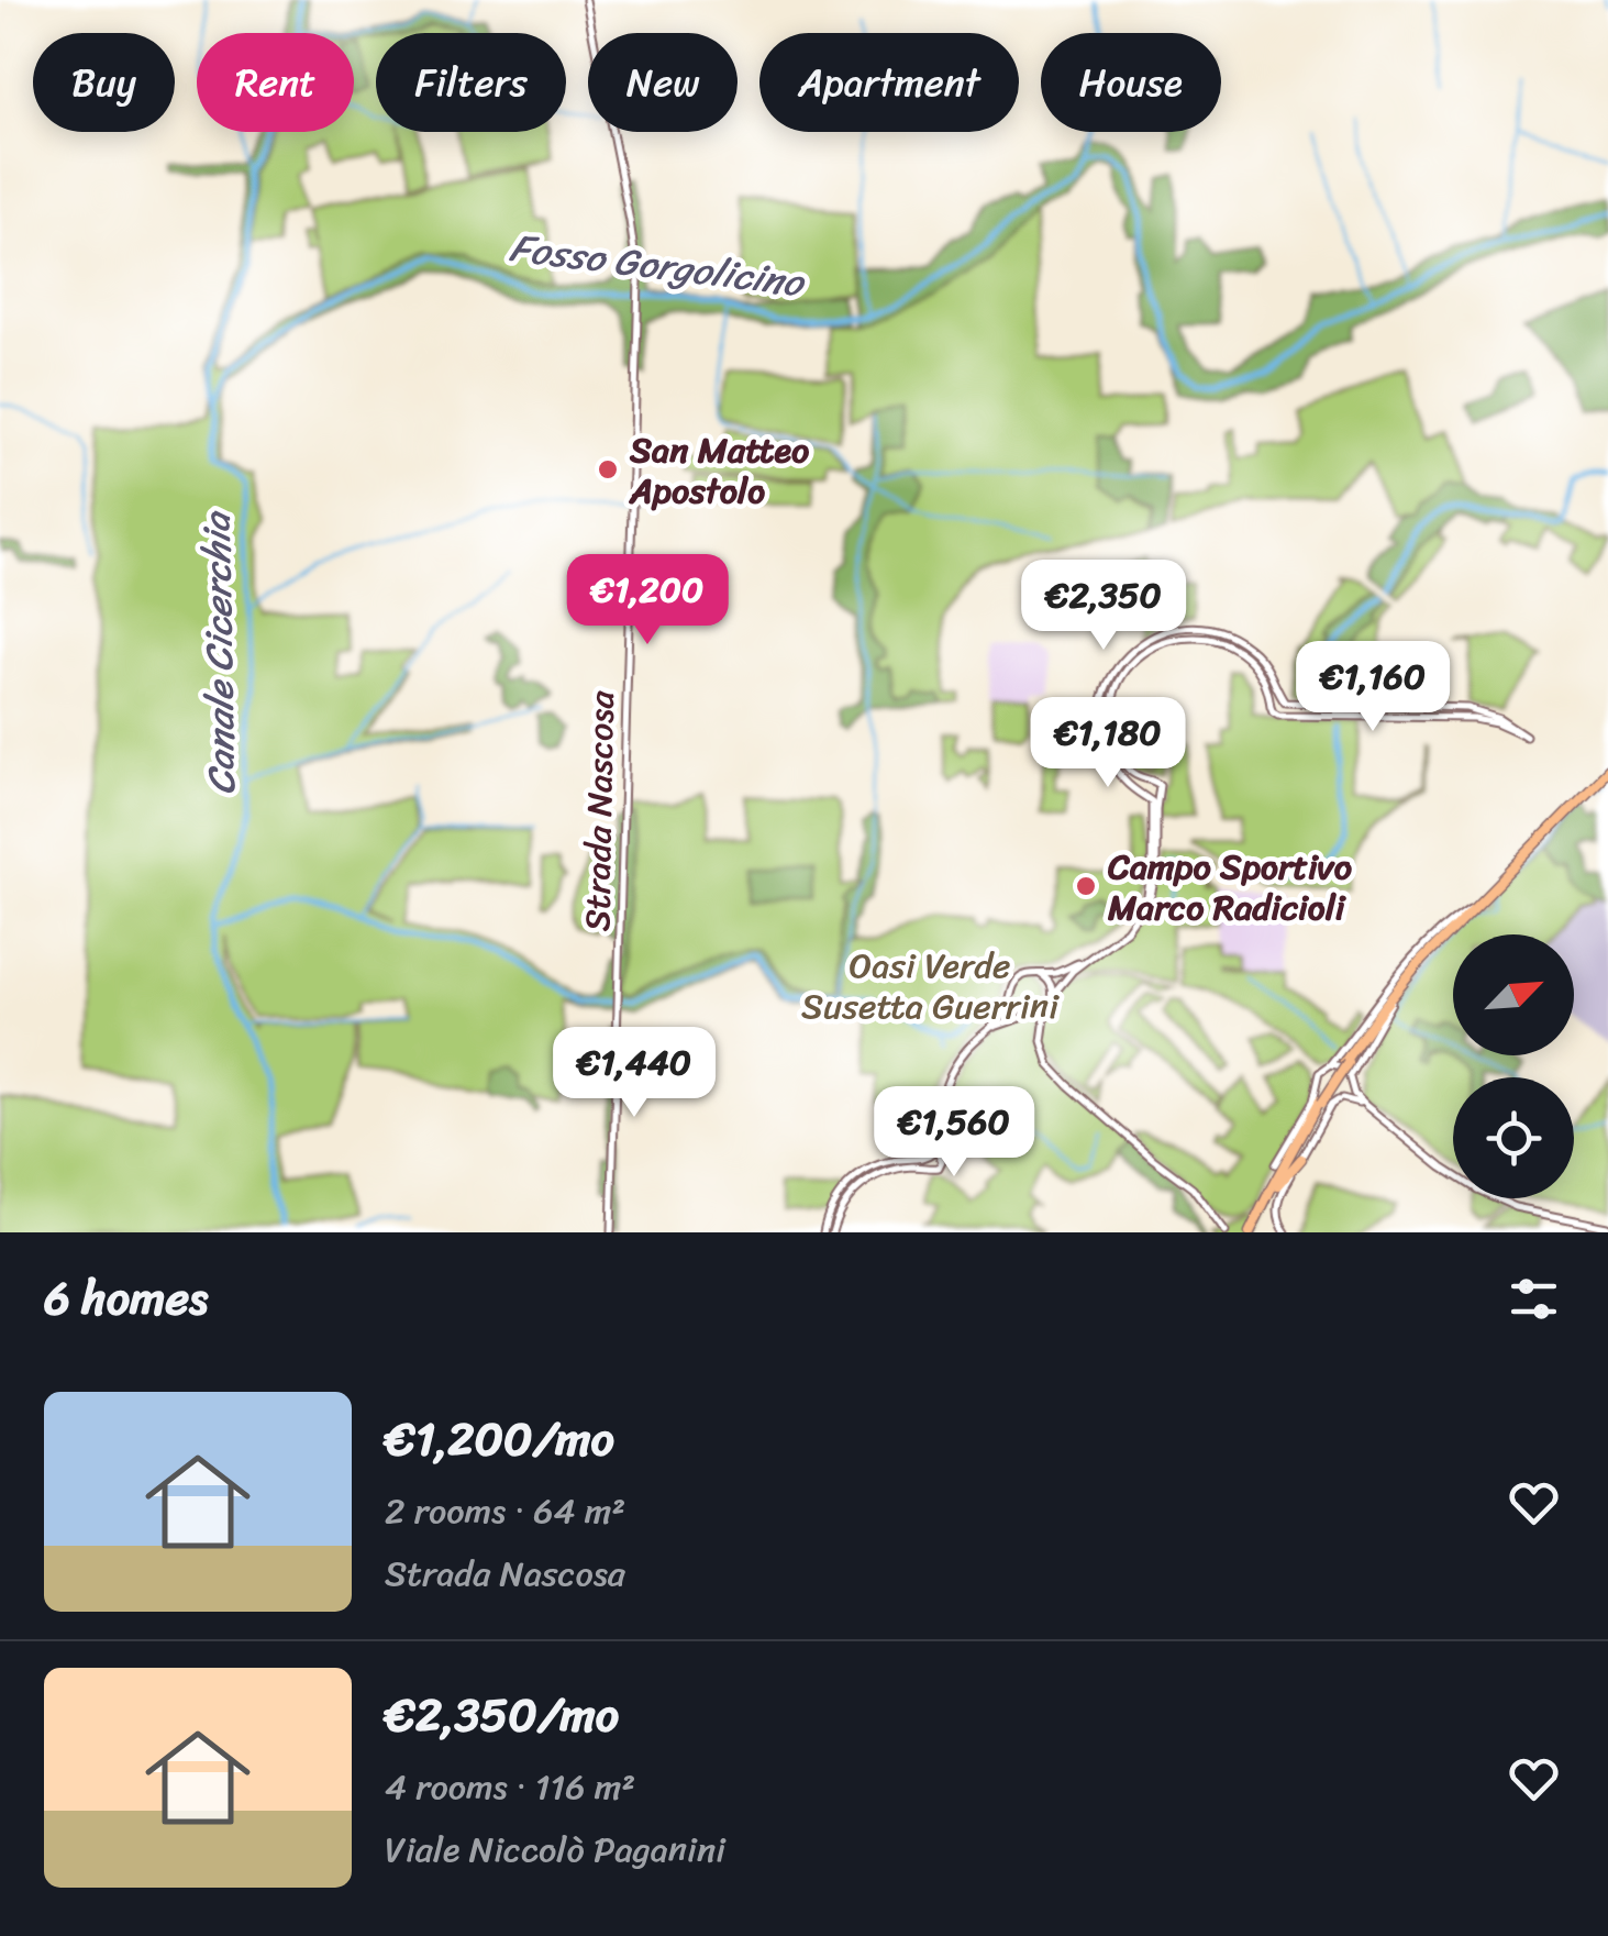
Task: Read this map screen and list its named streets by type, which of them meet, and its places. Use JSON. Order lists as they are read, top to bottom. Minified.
{"streets":{"street":["Strada Nascosa"]},"water":["Fosso Gorgolicino","Canale Cicerchia"],"parks":["Oasi Verde Susetta Guerrini"],"places":["San Matteo Apostolo","Campo Sportivo Marco Radicioli"],"north":"top right","page":{"chip":["Buy","Rent","Filters","New","Apartment","House"],"price":["€1,200","€2,350","€1,160","€1,180","€1,440","€1,560"],"heading":"6 homes","list":[{"name":"€1,200/mo","note":"2 rooms · 64 m² · Strada Nascosa"},{"name":"€2,350/mo","note":"4 rooms · 116 m² · Viale Niccolò Paganini"}]}}
